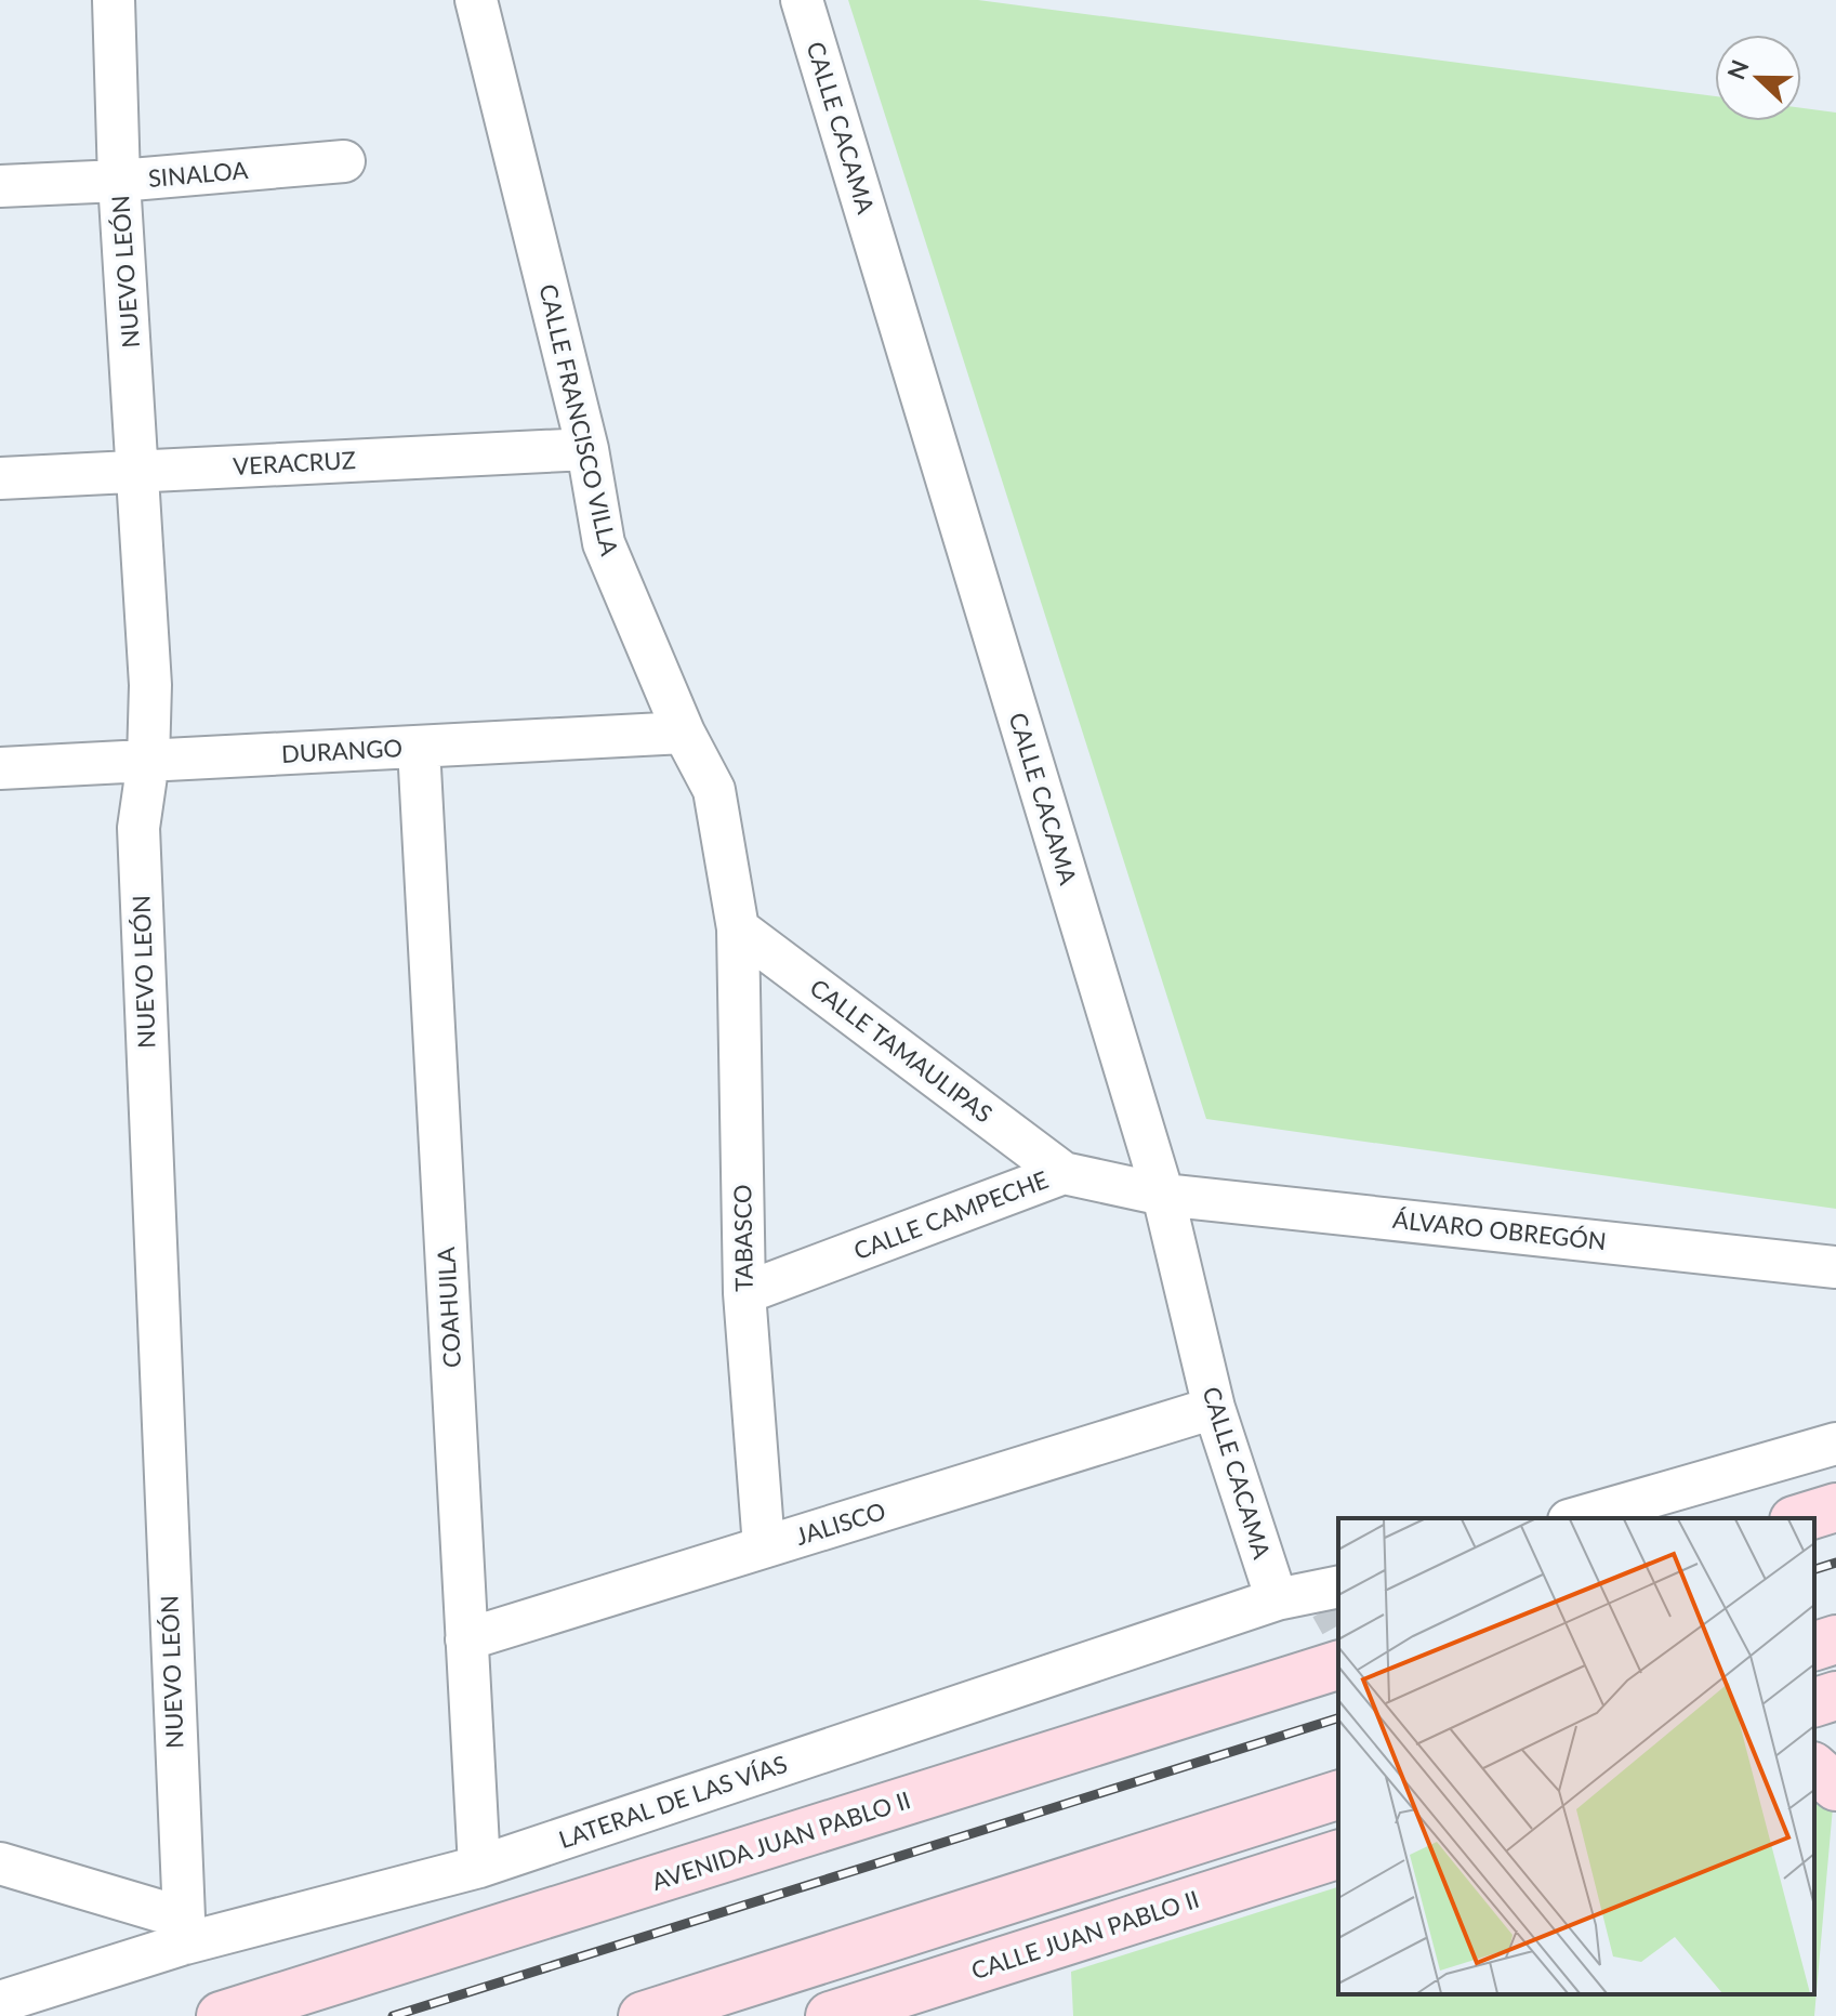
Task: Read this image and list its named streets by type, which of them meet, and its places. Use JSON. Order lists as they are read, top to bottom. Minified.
{"streets":{"main road":["AVENIDA JUAN PABLO II","CALLE JUAN PABLO II"],"street":["CALLE CACAMA","SINALOA","NUEVO LEÓN","CALLE FRANCISCO VILLA","VERACRUZ","DURANGO","CALLE TAMAULIPAS","CALLE CAMPECHE","ÁLVARO OBREGÓN","TABASCO","COAHUILA","JALISCO","LATERAL DE LAS VÍAS"]},"crossings":[["CALLE CACAMA","CALLE CAMPECHE"],["CALLE CACAMA","ÁLVARO OBREGÓN"],["CALLE CACAMA","JALISCO"],["CALLE CACAMA","LATERAL DE LAS VÍAS"],["SINALOA","NUEVO LEÓN"],["NUEVO LEÓN","VERACRUZ"],["NUEVO LEÓN","DURANGO"],["NUEVO LEÓN","LATERAL DE LAS VÍAS"],["CALLE FRANCISCO VILLA","VERACRUZ"],["CALLE FRANCISCO VILLA","DURANGO"],["CALLE FRANCISCO VILLA","CALLE TAMAULIPAS"],["CALLE FRANCISCO VILLA","TABASCO"],["DURANGO","COAHUILA"],["CALLE TAMAULIPAS","CALLE CAMPECHE"],["CALLE TAMAULIPAS","TABASCO"],["CALLE CAMPECHE","ÁLVARO OBREGÓN"],["CALLE CAMPECHE","TABASCO"],["TABASCO","JALISCO"],["COAHUILA","JALISCO"],["COAHUILA","LATERAL DE LAS VÍAS"]],"north":"left"}
